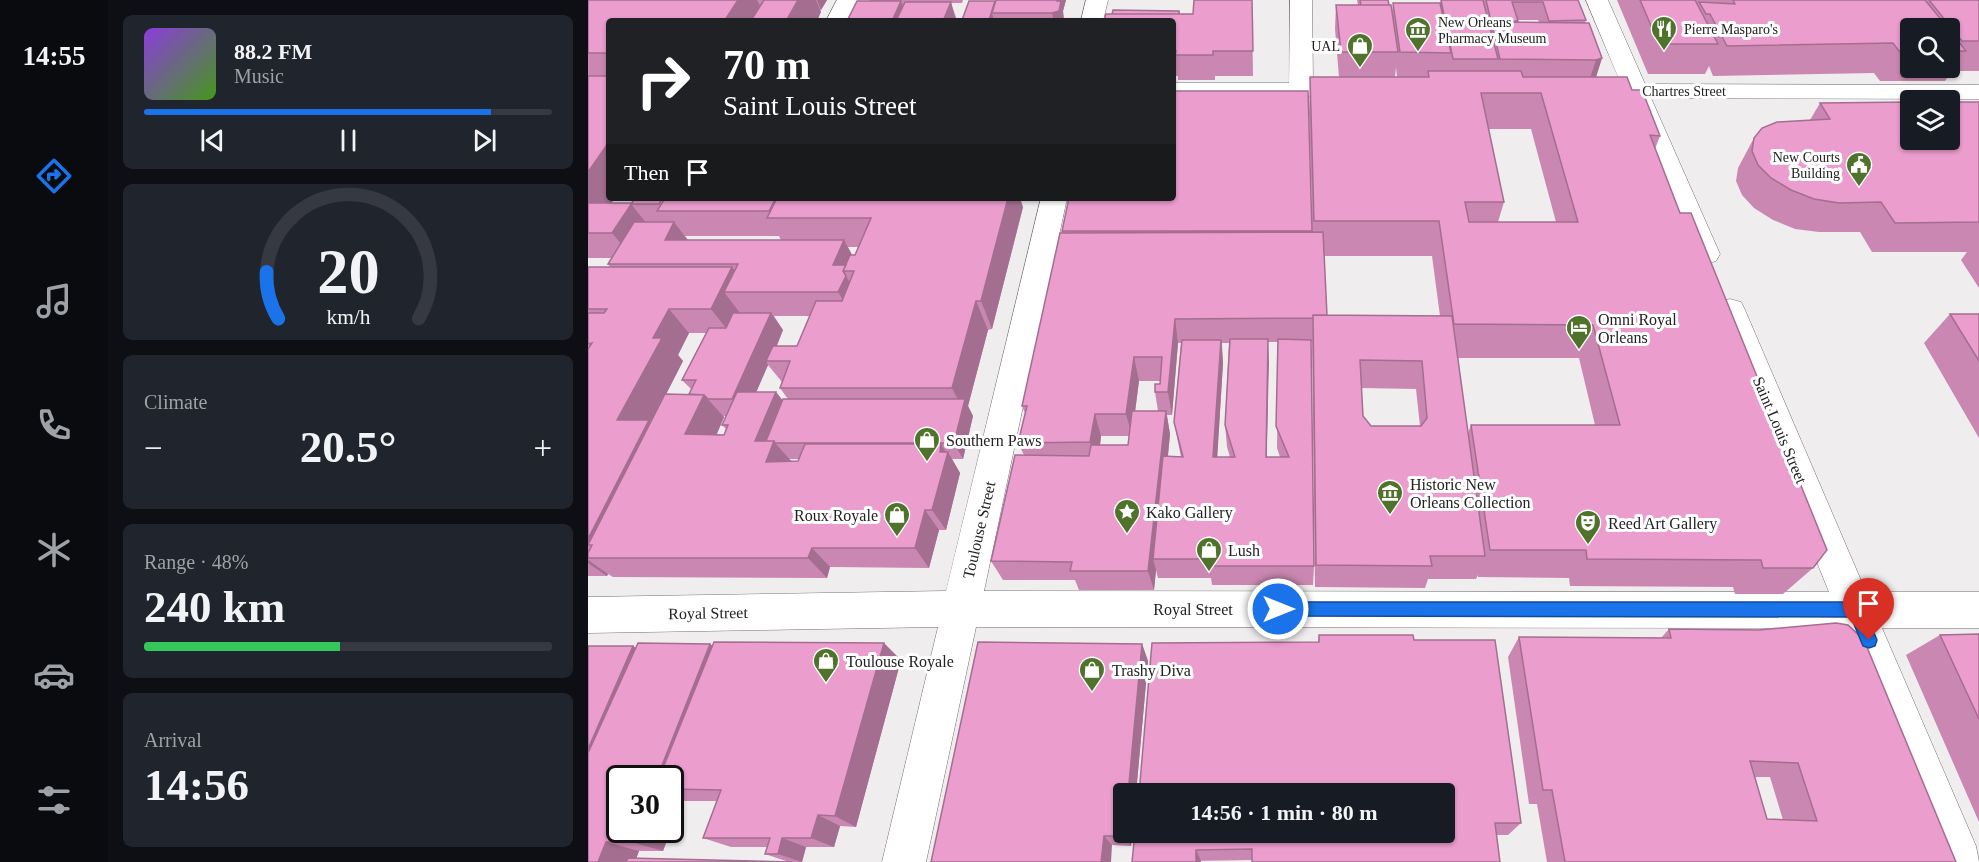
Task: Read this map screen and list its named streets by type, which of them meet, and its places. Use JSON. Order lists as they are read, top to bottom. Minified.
{"streets":{"street":["Chartres Street","Saint Louis Street","Toulouse Street","Royal Street"]},"crossings":[["Chartres Street","Saint Louis Street"],["Saint Louis Street","Royal Street"],["Toulouse Street","Royal Street"]],"places":{"restaurant":["Pierre Masparo's"],"museum":["New Orleans Pharmacy Museum","Historic New Orleans Collection"],"shop":["UAL","Southern Paws","Roux Royale","Lush","Toulouse Royale","Trashy Diva"],"public building":["New Courts Building"],"hotel":["Omni Royal Orleans"],"place":["Kako Gallery"],"theatre":["Reed Art Gallery"]},"page":{"tabs":"14:55","turn":["70 m","Saint Louis Street"],"song":["88.2 FM","Music"],"then":"Then","tile":["Climate",["Range · 48%","240 km"],["Arrival","14:56"]],"heat":["−","20.5°","+"],"limit":"30","trip":"14:56 · 1 min · 80 m","gauge":["20","km/h"]}}
